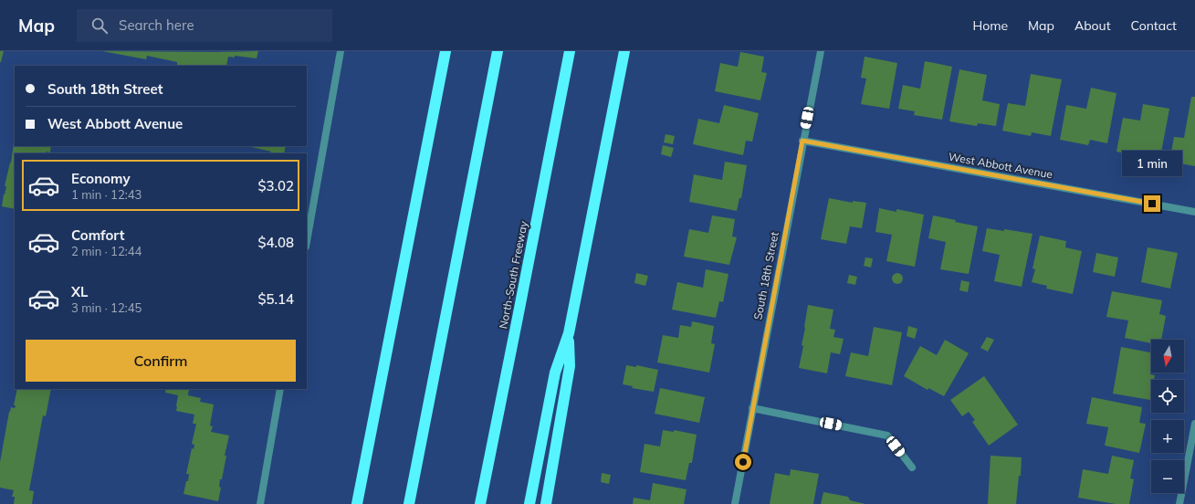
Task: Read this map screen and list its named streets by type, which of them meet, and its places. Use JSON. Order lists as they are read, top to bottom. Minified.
{"streets":{"highway":["North-South Freeway"],"street":["West Abbott Avenue","South 18th Street"]},"crossings":[["West Abbott Avenue","South 18th Street"]],"north":"bottom","page":{"header":"Map","search":"Search here","nav":["Home","Map","About","Contact"],"banner":["South 18th Street","West Abbott Avenue"],"bubble":"1 min","list":[{"name":"Economy","note":"1 min · 12:43","value":"$3.02"},{"name":"Comfort","note":"2 min · 12:44","value":"$4.08"},{"name":"XL","note":"3 min · 12:45","value":"$5.14"}],"buttons":"Confirm","map_buttons":["+","−"]}}
